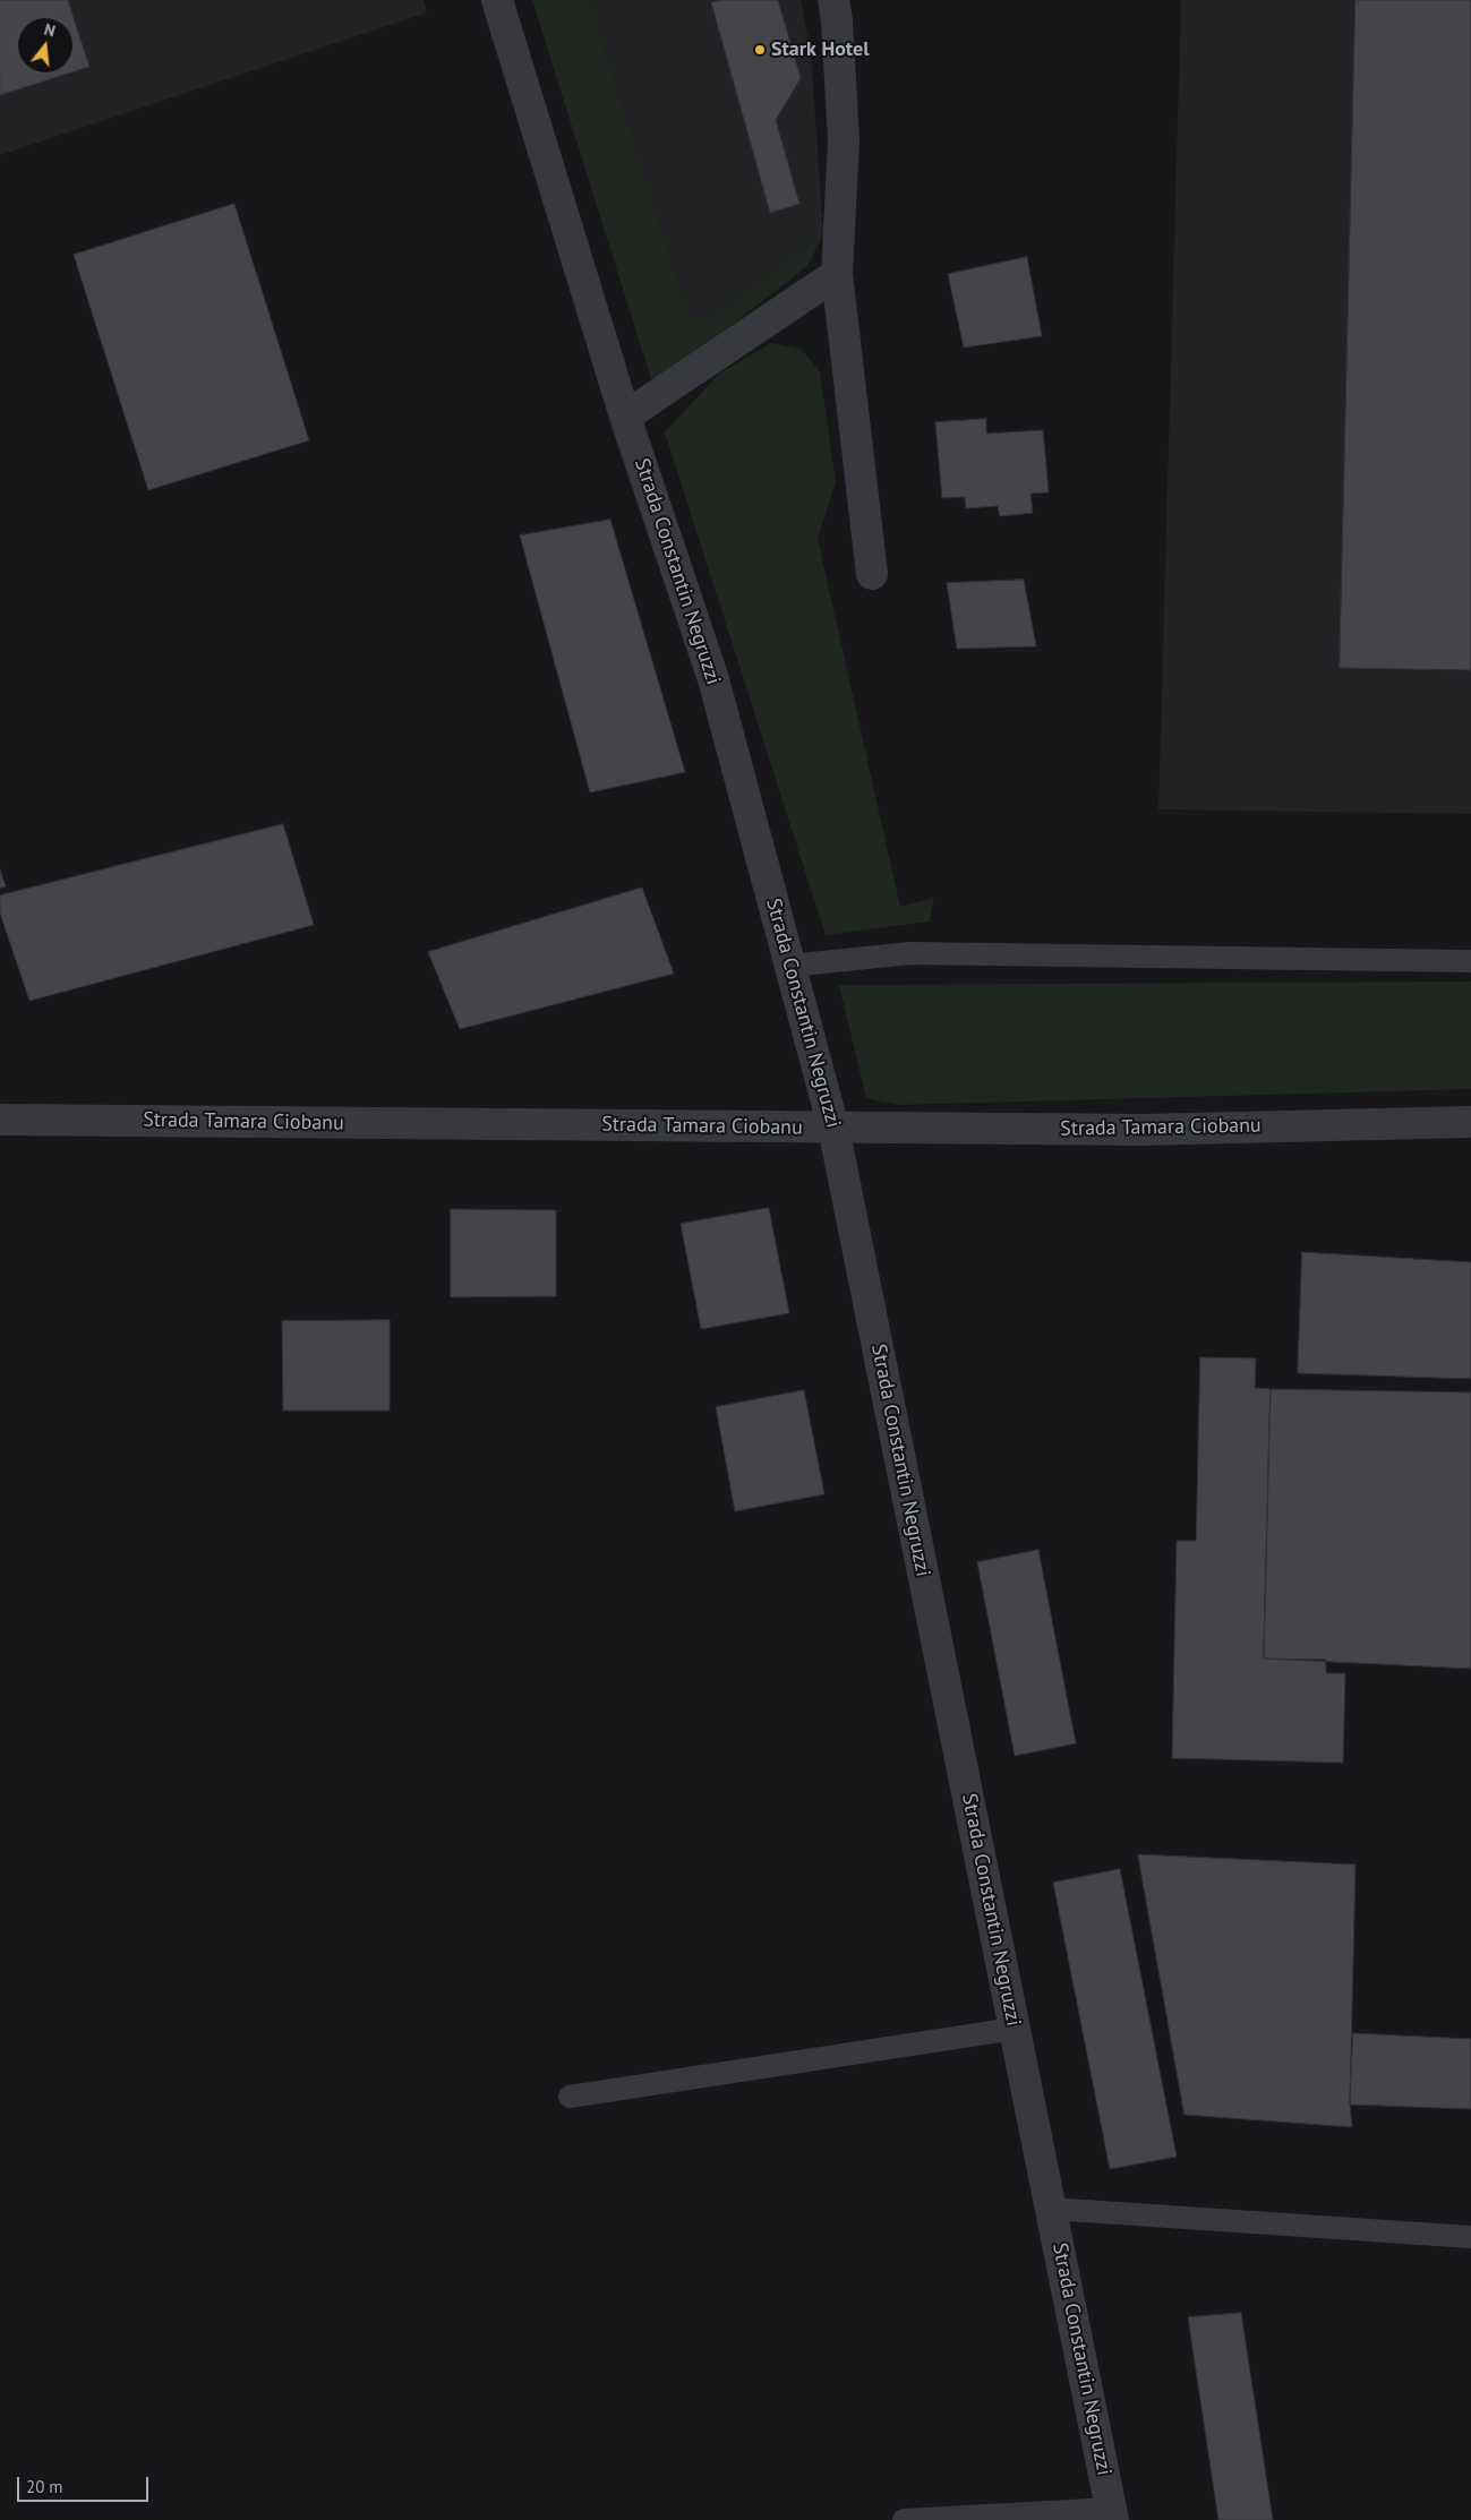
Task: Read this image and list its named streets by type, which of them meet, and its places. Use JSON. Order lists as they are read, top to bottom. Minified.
{"streets":{"street":["Strada Constantin Negruzzi","Strada Tamara Ciobanu"]},"crossings":[["Strada Constantin Negruzzi","Strada Tamara Ciobanu"]],"places":["Stark Hotel"],"scale_bar":"20 m","north":"top"}
